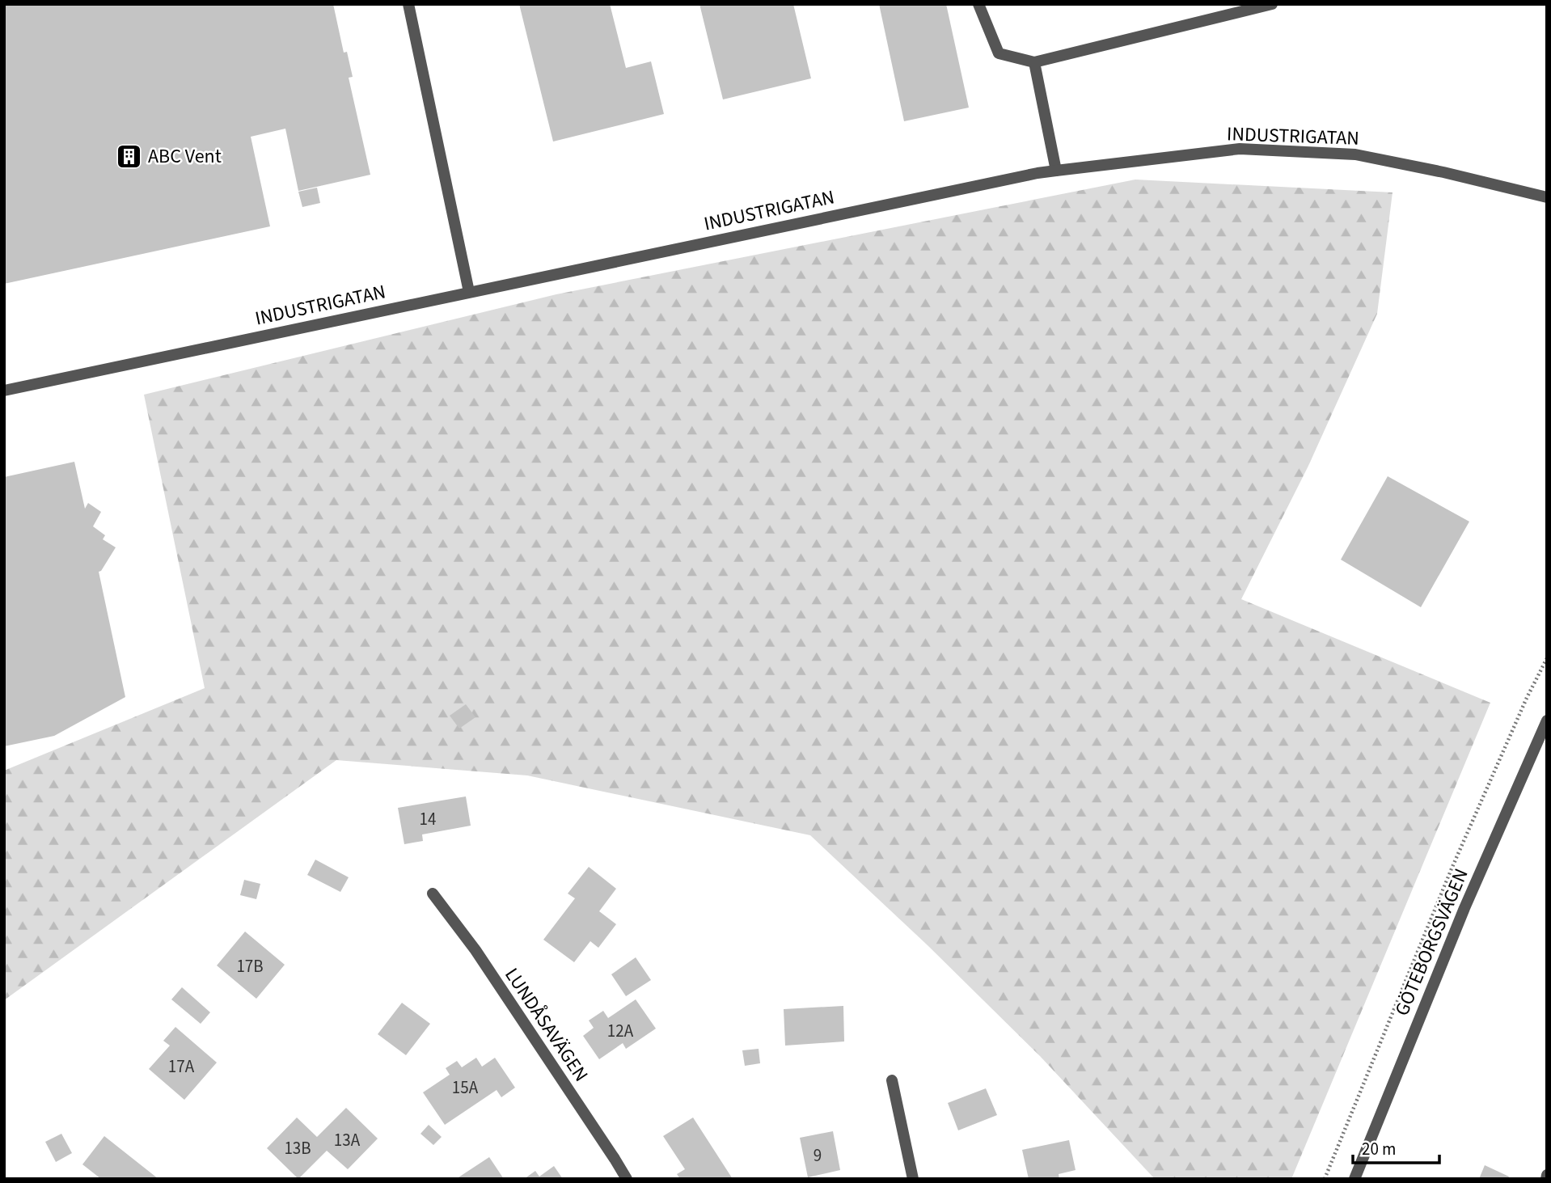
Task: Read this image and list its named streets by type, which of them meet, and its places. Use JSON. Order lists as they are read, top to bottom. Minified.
{"streets":{"street":["INDUSTRIGATAN","GÖTEBORGSVÄGEN","LUNDÅSAVÄGEN"]},"places":{"building":["ABC Vent"]},"house_numbers":["14","17B","12A","17A","15A","13A","13B","9"],"scale_bar":"20 m"}
